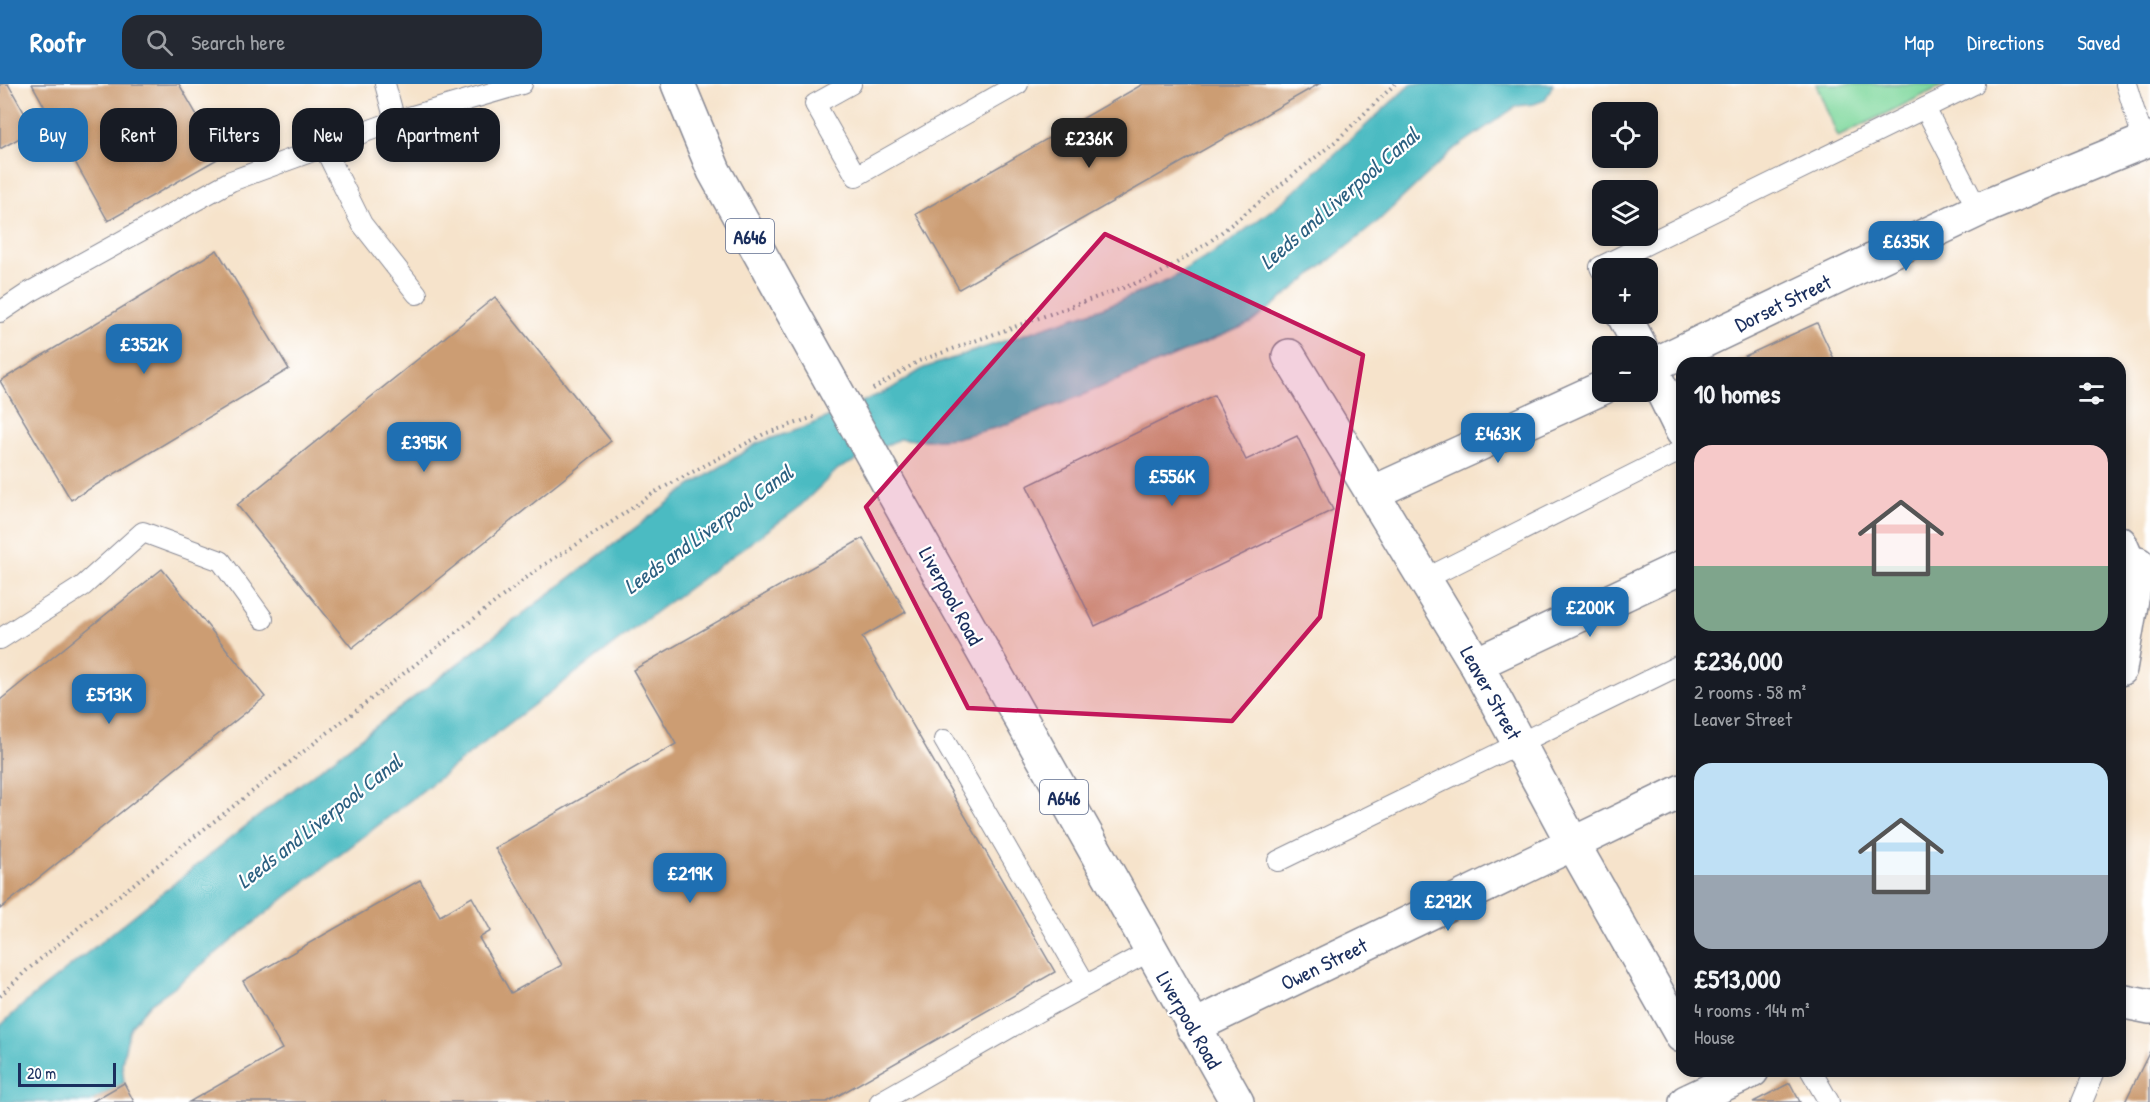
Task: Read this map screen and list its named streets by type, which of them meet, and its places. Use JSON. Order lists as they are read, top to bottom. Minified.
{"streets":{"street":["A646","Dorset Street","Liverpool Road","Leaver Street","Owen Street"]},"crossings":[["Liverpool Road","Owen Street"],["Leaver Street","Owen Street"]],"water":["Leeds and Liverpool Canal"],"scale_bar":"20 m","page":{"header":"Roofr","search":"Search here","nav":["Map","Directions","Saved"],"map_buttons":["+","−"],"chip":["Buy","Rent","Filters","New","Apartment"],"price":["£236K","£635K","£352K","£463K","£395K","£556K","£200K","£513K","£219K","£292K"],"heading":"10 homes","list":[{"name":"£236,000","note":"2 rooms · 58 m² · Leaver Street"},{"name":"£513,000","note":"4 rooms · 144 m² · House"}],"scale":"20 m"}}
